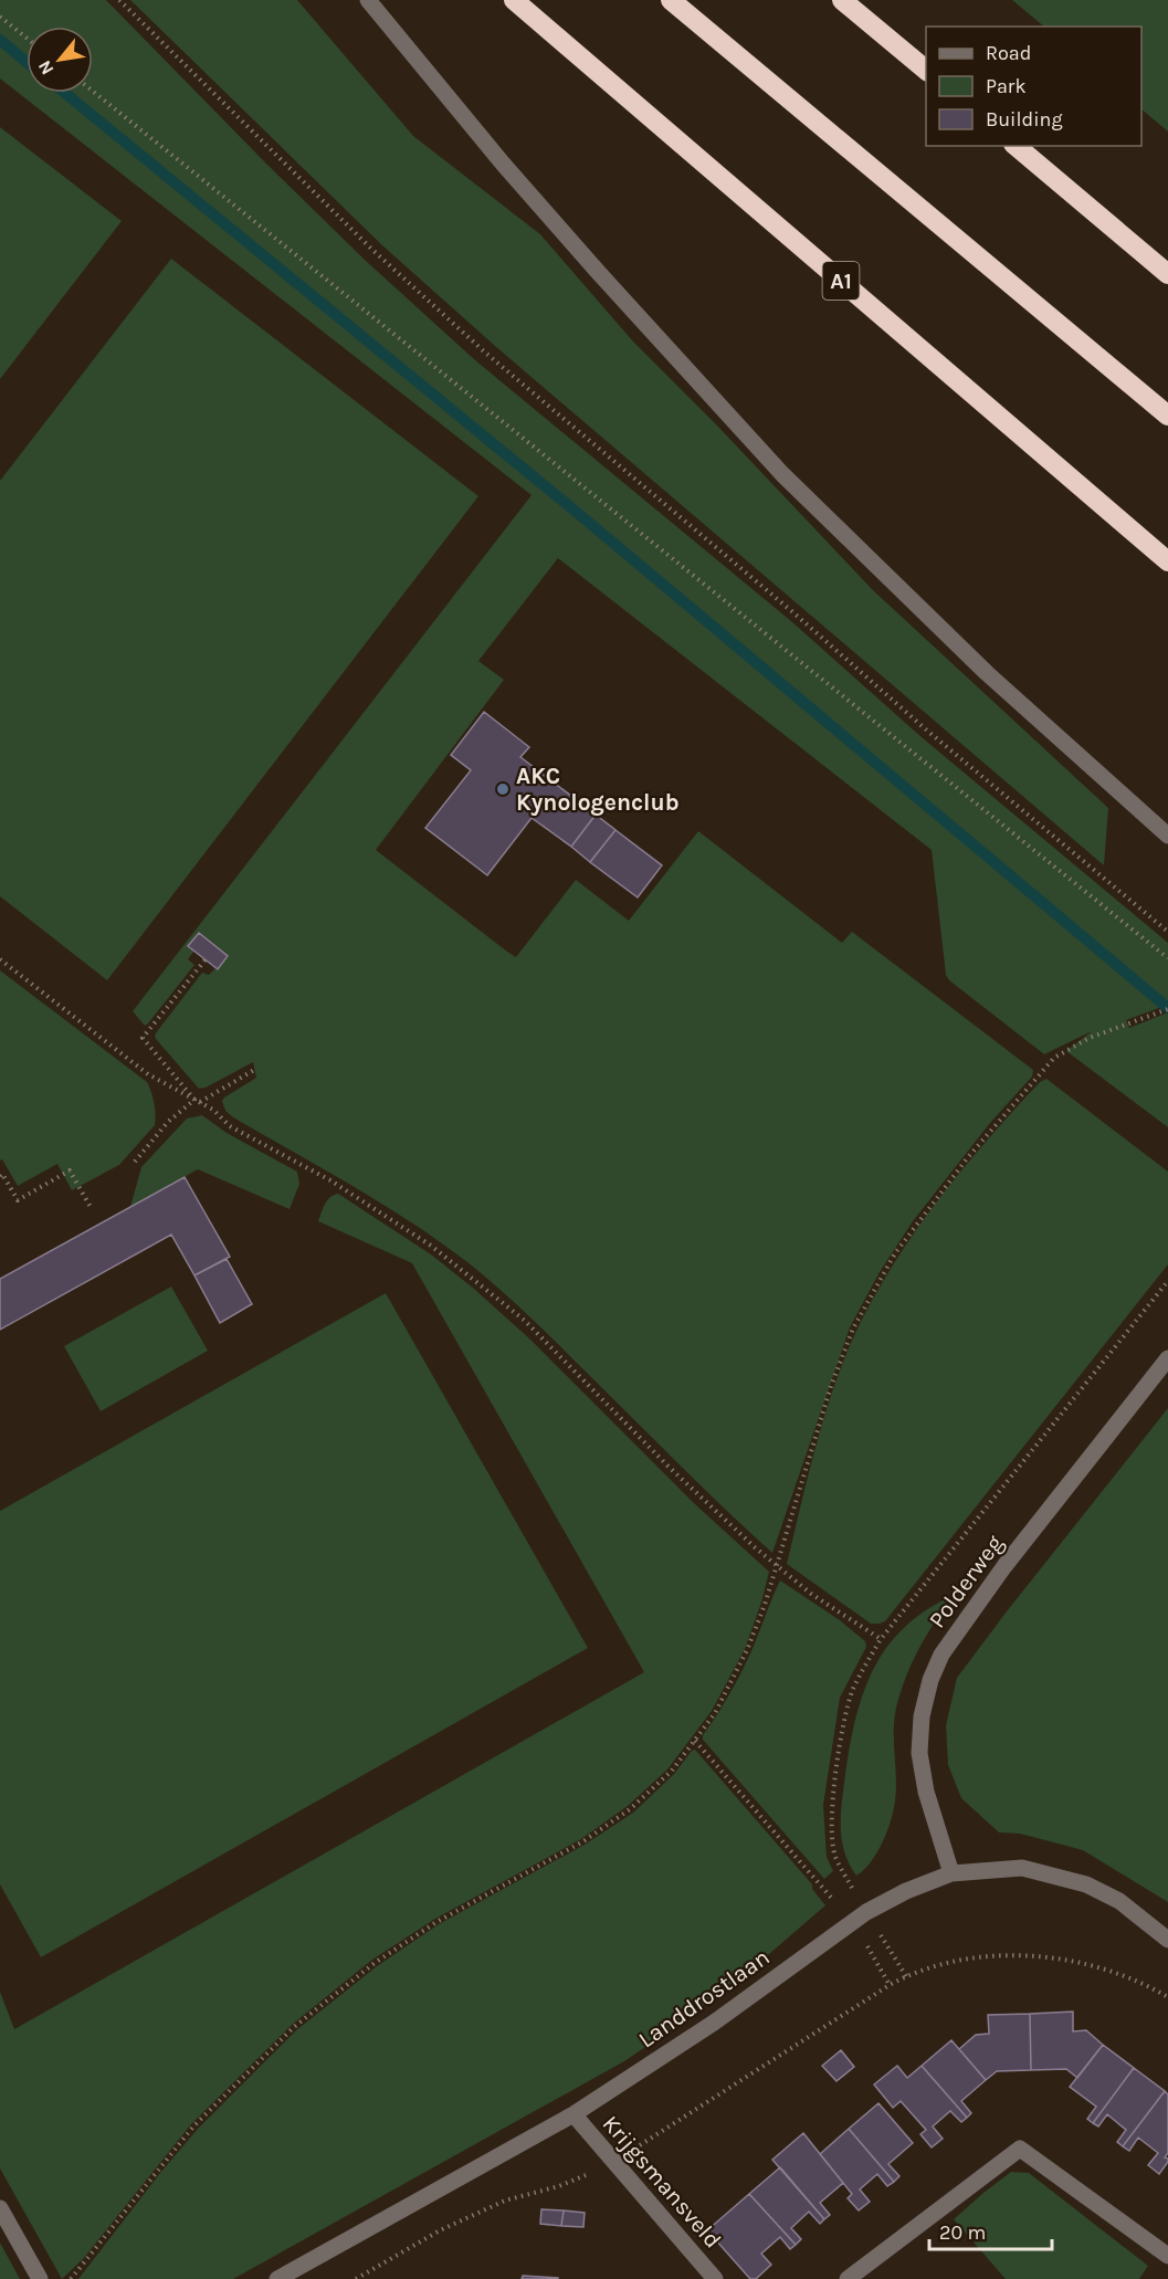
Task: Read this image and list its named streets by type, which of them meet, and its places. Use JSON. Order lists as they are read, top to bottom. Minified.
{"streets":{"highway":["A1"],"street":["Polderweg","Landdrostlaan","Krijgsmansveld"]},"crossings":[["Polderweg","Landdrostlaan"],["Landdrostlaan","Krijgsmansveld"]],"places":["AKC Kynologenclub"],"legend":["Road","Park","Building"],"scale_bar":"20 m","north":"bottom left"}
